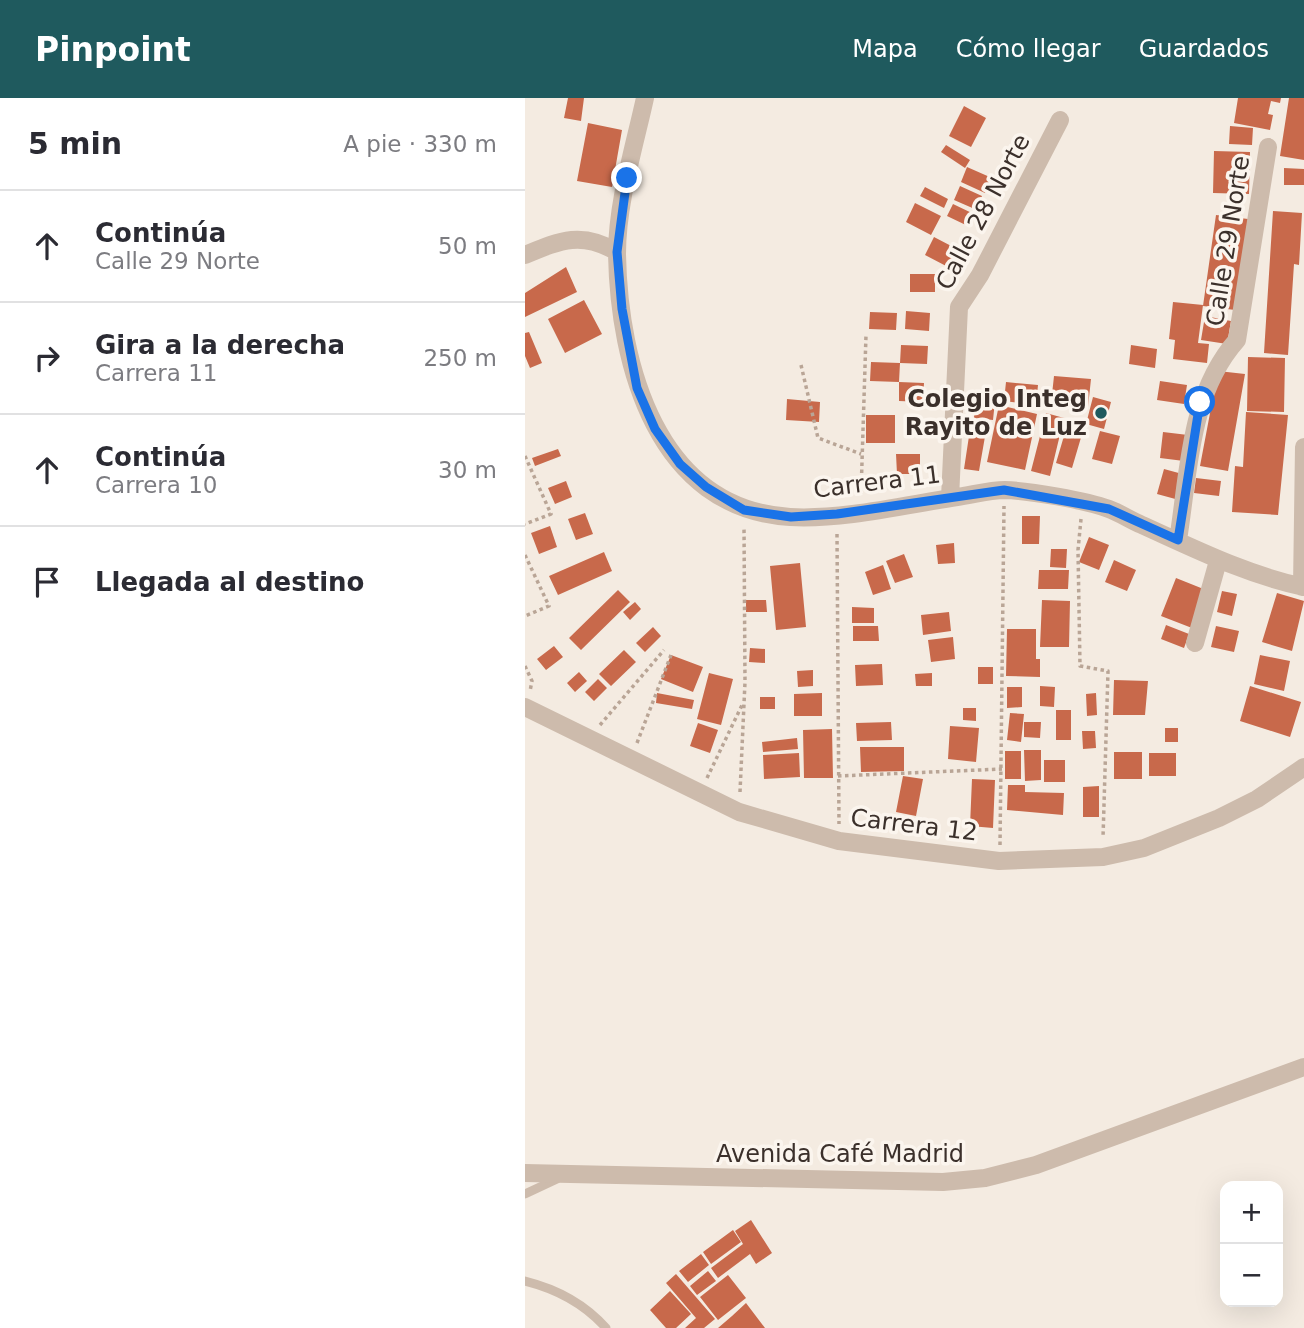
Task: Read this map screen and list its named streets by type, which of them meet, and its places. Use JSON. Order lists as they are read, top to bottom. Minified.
{"streets":{"street":["Calle 28 Norte","Calle 29 Norte","Carrera 11","Carrera 12","Avenida Café Madrid"]},"crossings":[["Calle 28 Norte","Carrera 11"],["Calle 29 Norte","Carrera 11"]],"places":["Colegio Integ Rayito de Luz"],"page":{"header":"Pinpoint","nav":["Mapa","Cómo llegar","Guardados"],"heading":["5 min","A pie · 330 m"],"list":[["Continúa","Calle 29 Norte","50 m"],["Gira a la derecha","Carrera 11","250 m"],["Continúa","Carrera 10","30 m"],"Llegada al destino"],"map_buttons":["+","−"]}}
